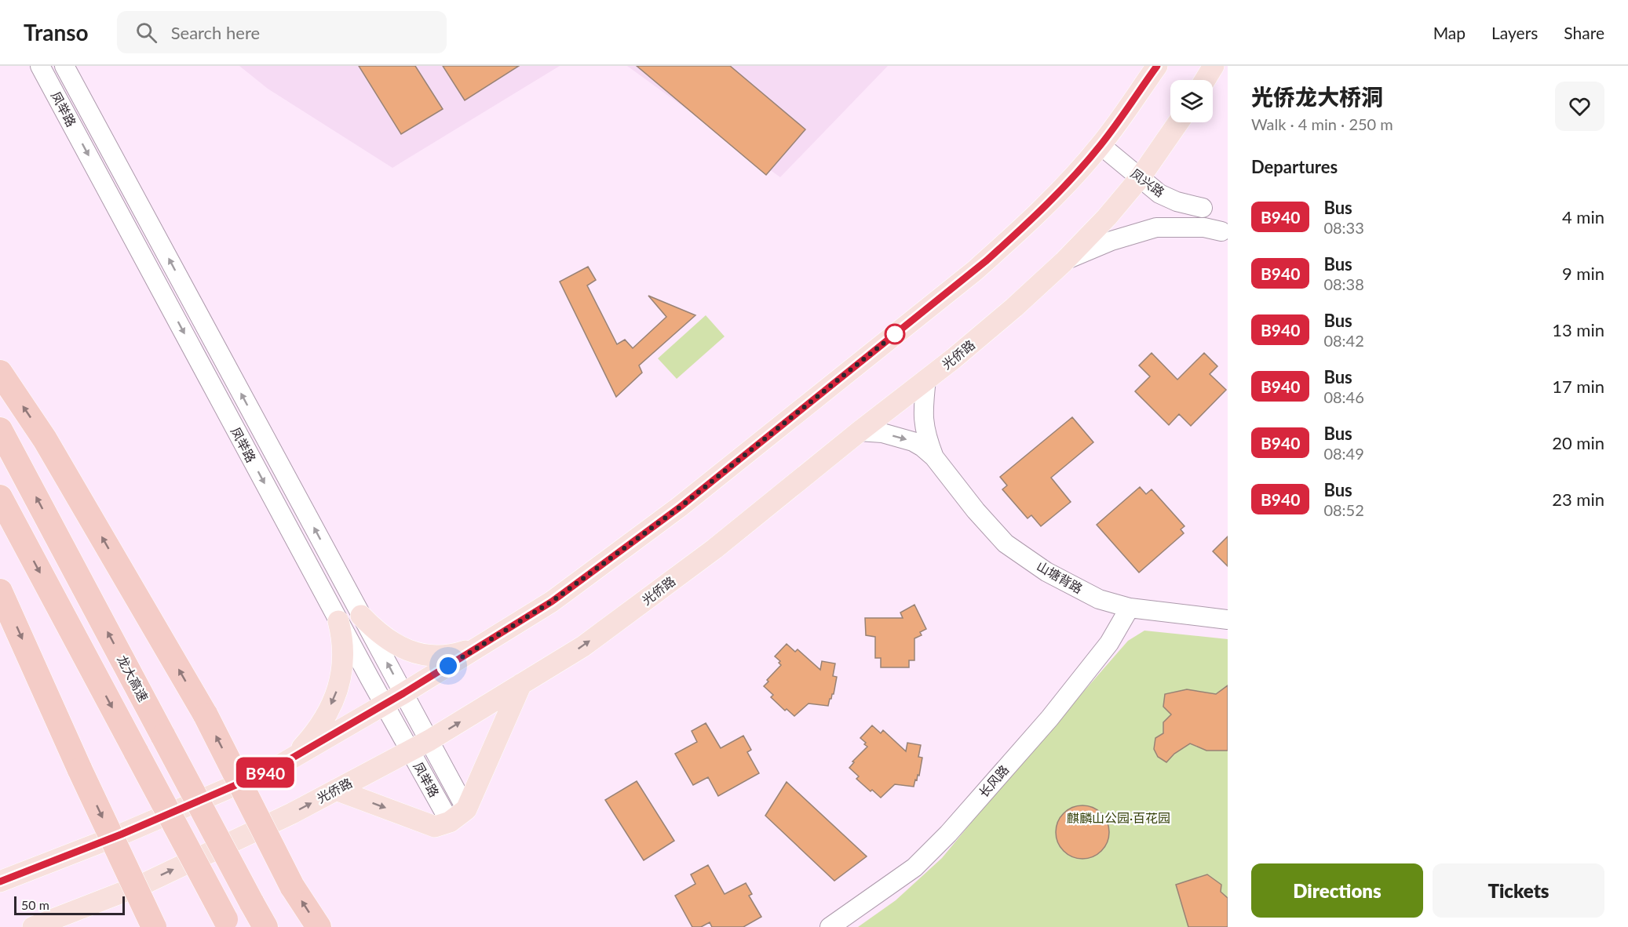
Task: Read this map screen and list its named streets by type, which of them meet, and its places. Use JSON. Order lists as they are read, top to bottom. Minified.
{"streets":{"highway":["龙大高速"],"main road":["光侨路"],"street":["凤举路","凤兴路","山塘背路","长风路"]},"crossings":[["凤举路","光侨路"],["凤兴路","光侨路"],["山塘背路","长风路"]],"parks":["麒麟山公园·百花园"],"lines":["bus line B940"],"scale_bar":"50 m","page":{"header":"Transo","search":"Search here","nav":["Map","Layers","Share"],"on_map":"B940","heading":[["光侨龙大桥洞","Walk · 4 min · 250 m"],"Departures"],"list":[{"mark":"B940","name":"Bus","note":"08:33","value":"4 min"},{"mark":"B940","name":"Bus","note":"08:38","value":"9 min"},{"mark":"B940","name":"Bus","note":"08:42","value":"13 min"},{"mark":"B940","name":"Bus","note":"08:46","value":"17 min"},{"mark":"B940","name":"Bus","note":"08:49","value":"20 min"},{"mark":"B940","name":"Bus","note":"08:52","value":"23 min"}],"buttons":["Directions","Tickets"],"scale":"50 m"}}
